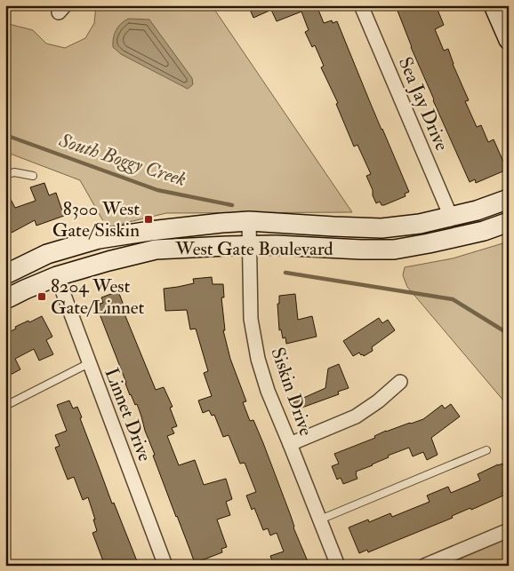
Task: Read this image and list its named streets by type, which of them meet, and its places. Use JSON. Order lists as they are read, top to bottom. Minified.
{"streets":{"main road":["West Gate Boulevard"],"street":["Sea Jay Drive","Siskin Drive","Linnet Drive"]},"crossings":[["Sea Jay Drive","West Gate Boulevard"],["West Gate Boulevard","Siskin Drive"],["West Gate Boulevard","Linnet Drive"]],"water":["South Boggy Creek"],"places":{"transit":["8300 West Gate/Siskin","8204 West Gate/Linnet"]}}
